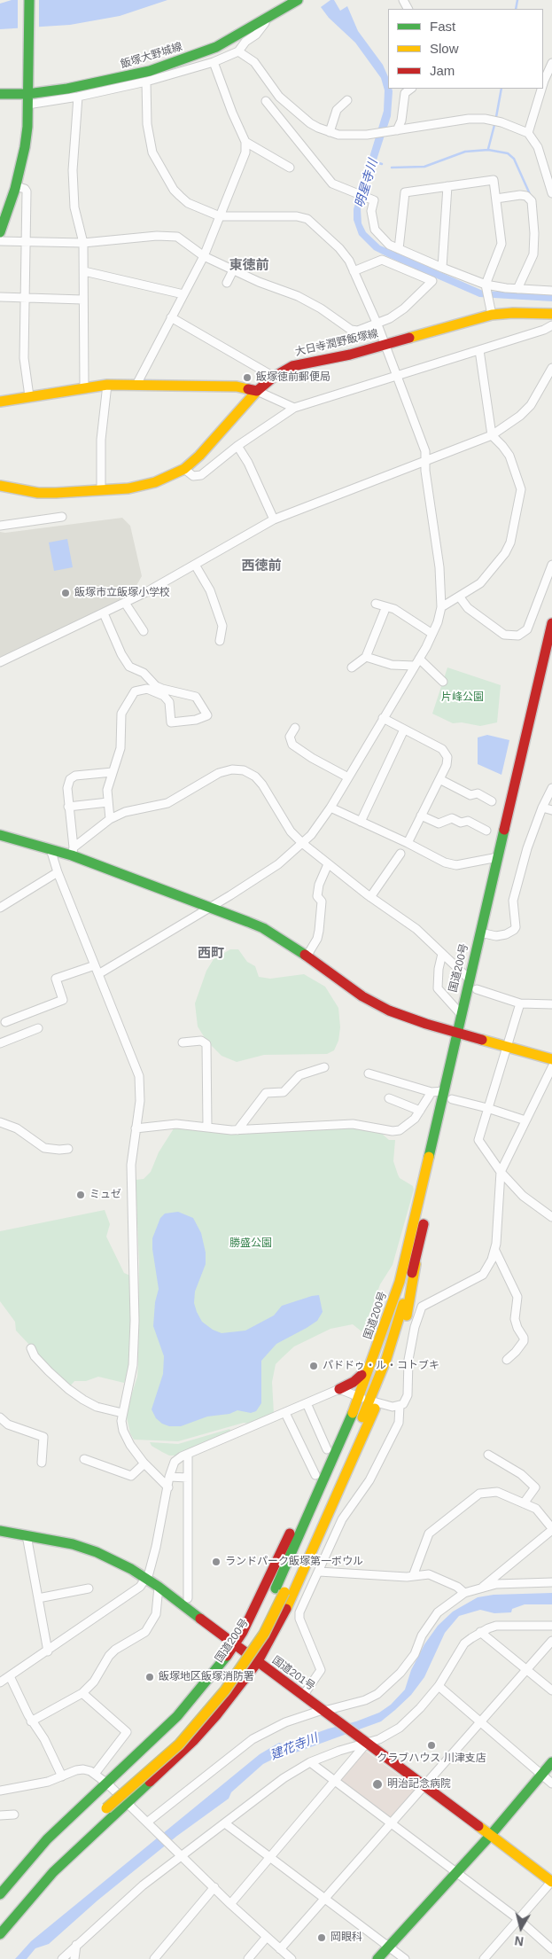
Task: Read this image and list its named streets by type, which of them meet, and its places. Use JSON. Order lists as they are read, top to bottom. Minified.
{"streets":{"main road":["飯塚大野城線","大日寺潤野飯塚線","国道200号","国道201号"]},"districts":["東徳前","西徳前","西町"],"water":["明星寺川","建花寺川"],"parks":["片峰公園","勝盛公園"],"places":["飯塚徳前郵便局","飯塚市立飯塚小学校","ミュゼ","パドドゥ・ル・コトブキ","ランドパーク飯塚第一ボウル","飯塚地区飯塚消防署","クラブハウス 川津支店","明治記念病院","岡眼科"],"legend":["Fast","Slow","Jam"],"north":"bottom"}
